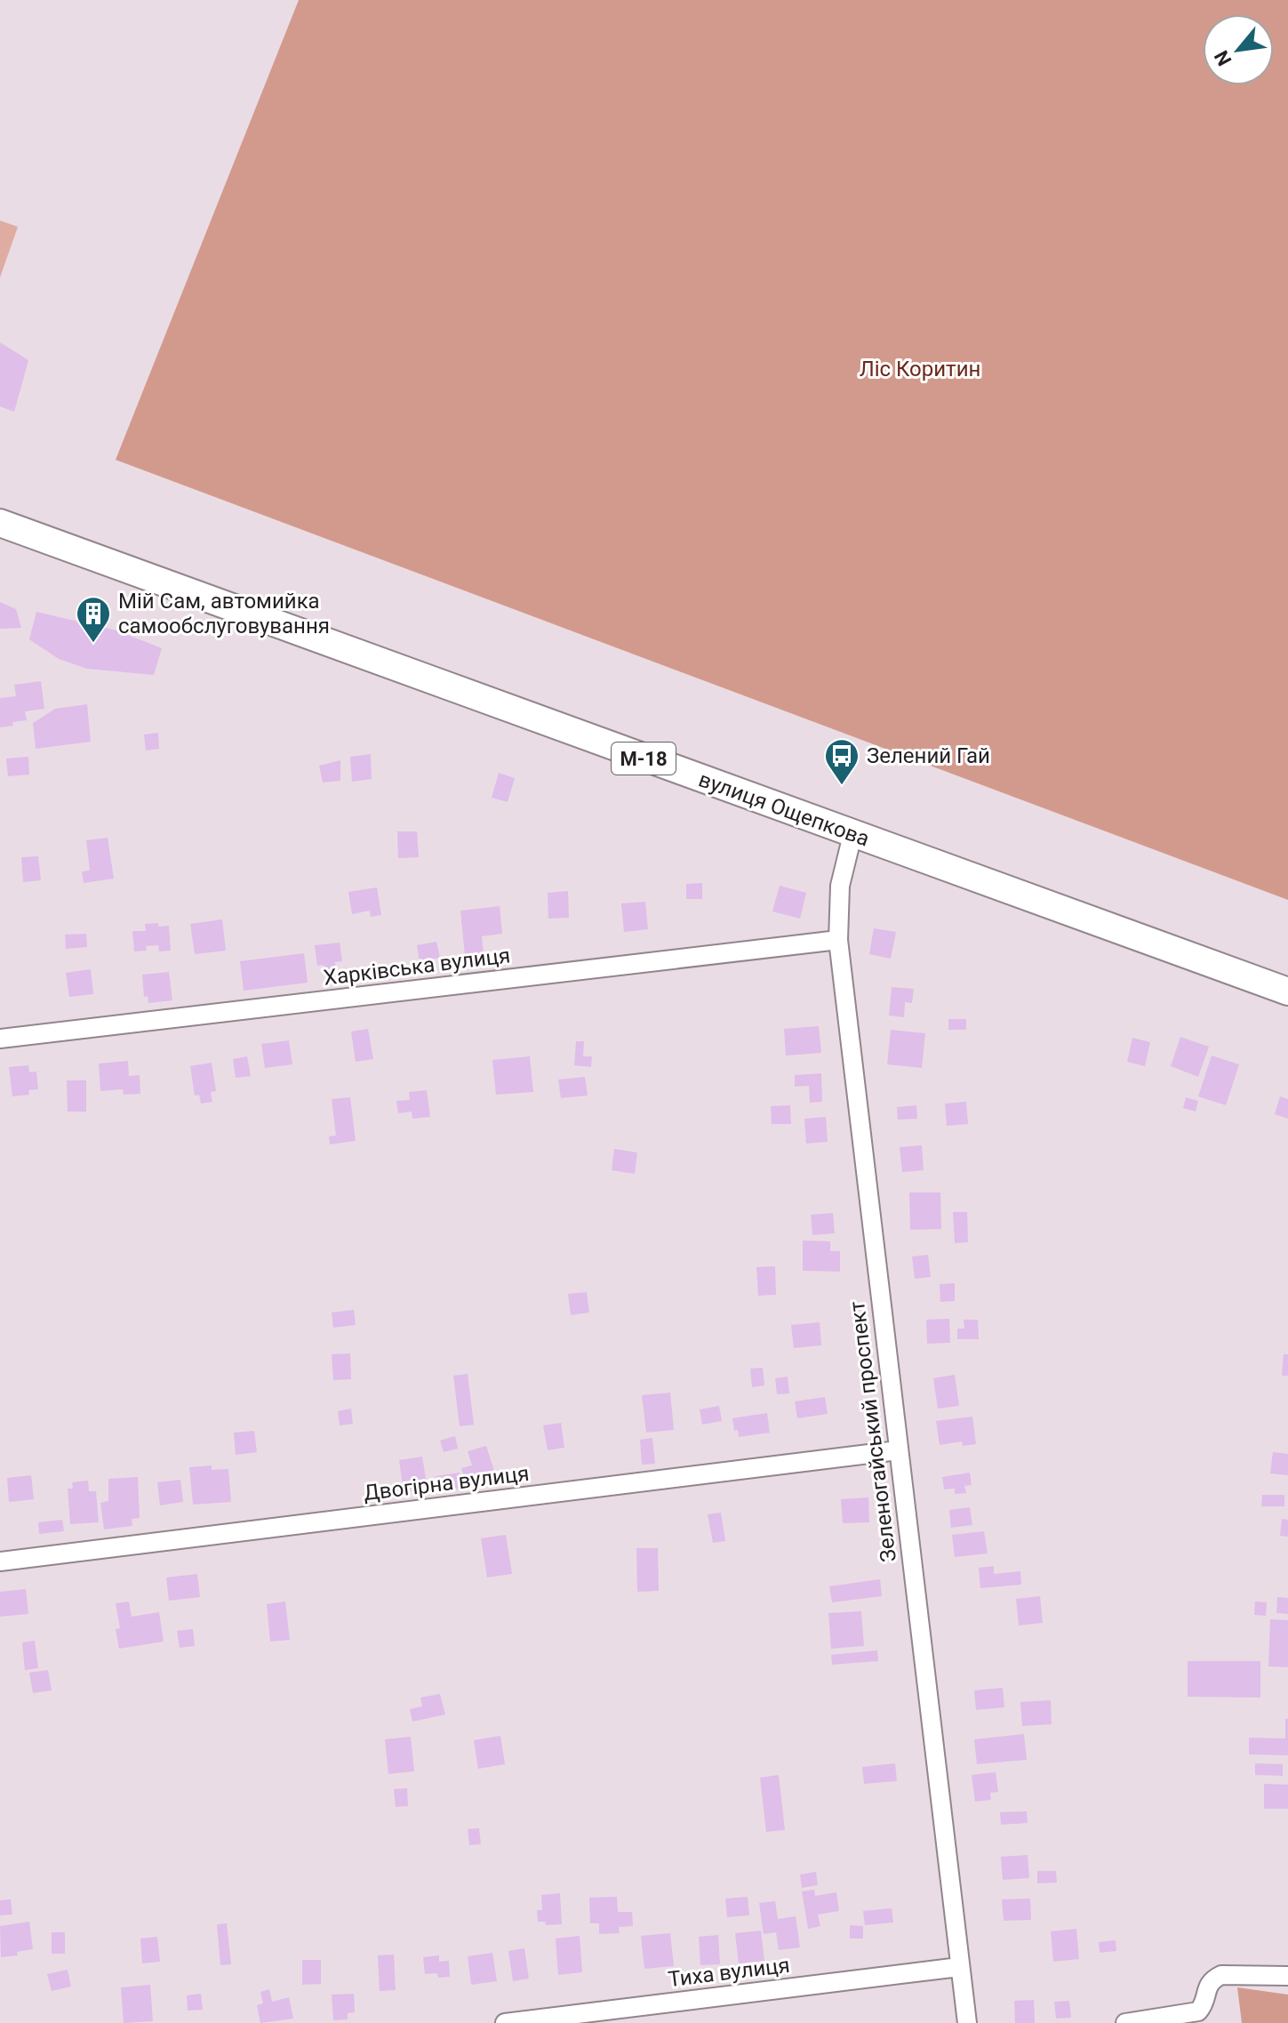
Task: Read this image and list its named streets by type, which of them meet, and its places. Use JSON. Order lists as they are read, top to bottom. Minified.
{"streets":{"highway":["М-18","вулиця Ощепкова"],"street":["Харківська вулиця","Зеленогайський проспект","Двогірна вулиця","Тиха вулиця"]},"crossings":[["вулиця Ощепкова","Зеленогайський проспект"],["Харківська вулиця","Зеленогайський проспект"],["Зеленогайський проспект","Двогірна вулиця"],["Зеленогайський проспект","Тиха вулиця"]],"parks":["Ліс Коритин"],"places":{"building":["Мій Сам, автомийка самообслуговування"],"bus stop":["Зелений Гай"]},"north":"bottom left"}
